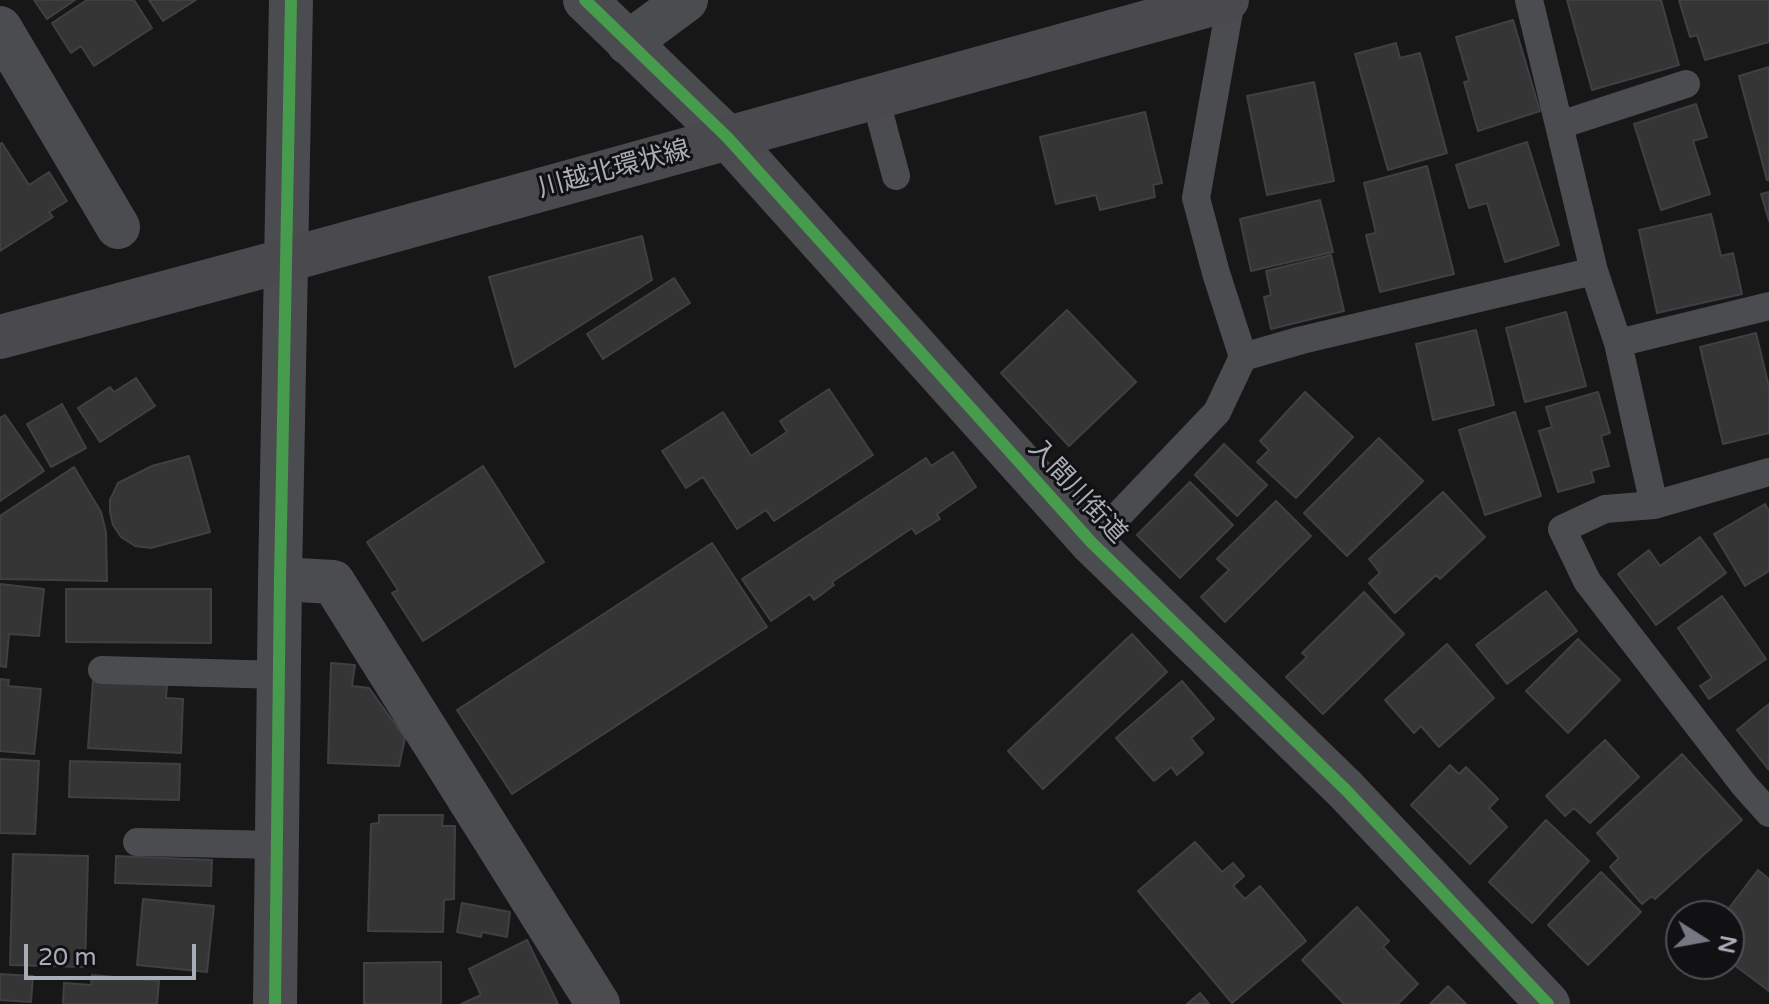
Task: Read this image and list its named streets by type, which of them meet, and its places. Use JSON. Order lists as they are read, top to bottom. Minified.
{"streets":{"main road":["川越北環状線"],"street":["入間川街道"]},"crossings":[["川越北環状線","入間川街道"]],"scale_bar":"20 m","north":"right"}
